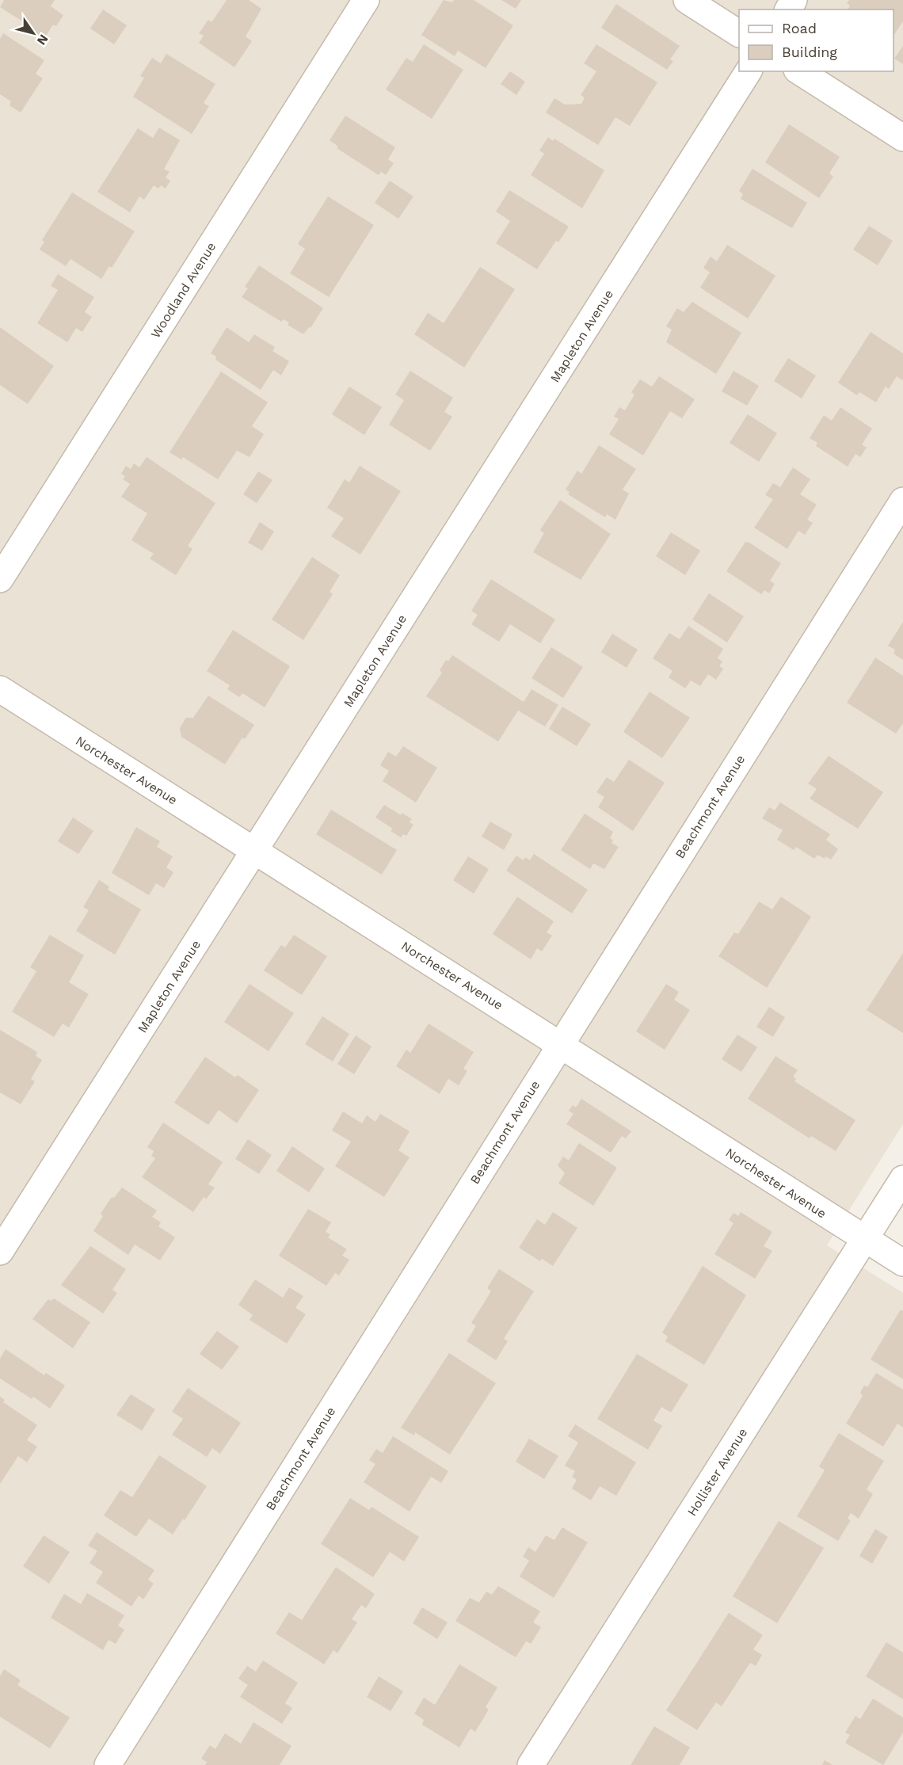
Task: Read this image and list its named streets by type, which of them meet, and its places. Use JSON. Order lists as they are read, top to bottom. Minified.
{"streets":{"street":["Woodland Avenue","Mapleton Avenue","Norchester Avenue","Beachmont Avenue","Hollister Avenue"]},"crossings":[["Mapleton Avenue","Norchester Avenue"],["Norchester Avenue","Beachmont Avenue"],["Norchester Avenue","Hollister Avenue"]],"legend":["Road","Building"],"north":"bottom right"}
